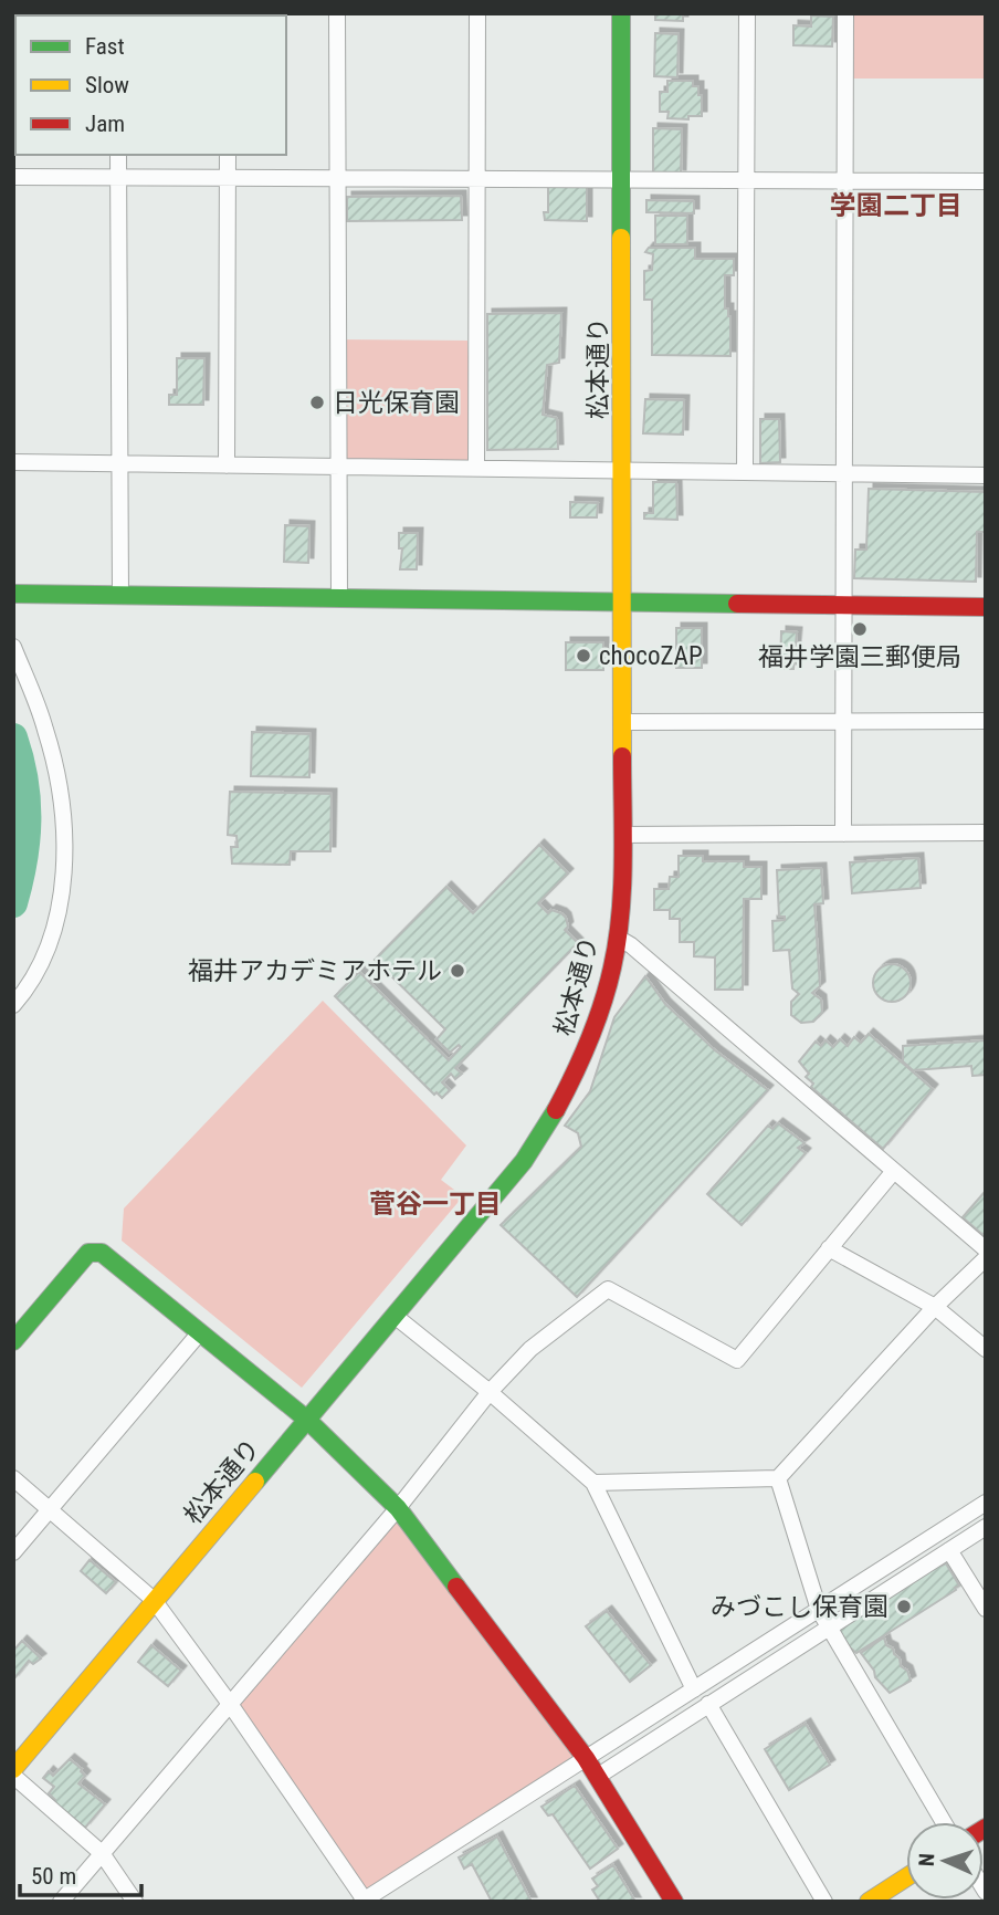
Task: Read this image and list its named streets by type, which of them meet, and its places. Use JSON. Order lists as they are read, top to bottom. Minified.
{"streets":{"street":["松本通り"]},"districts":["学園二丁目","菅谷一丁目"],"places":["日光保育園","福井学園三郵便局","chocoZAP","福井アカデミアホテル","みづこし保育園"],"legend":["Fast","Slow","Jam"],"scale_bar":"50 m","north":"left"}
